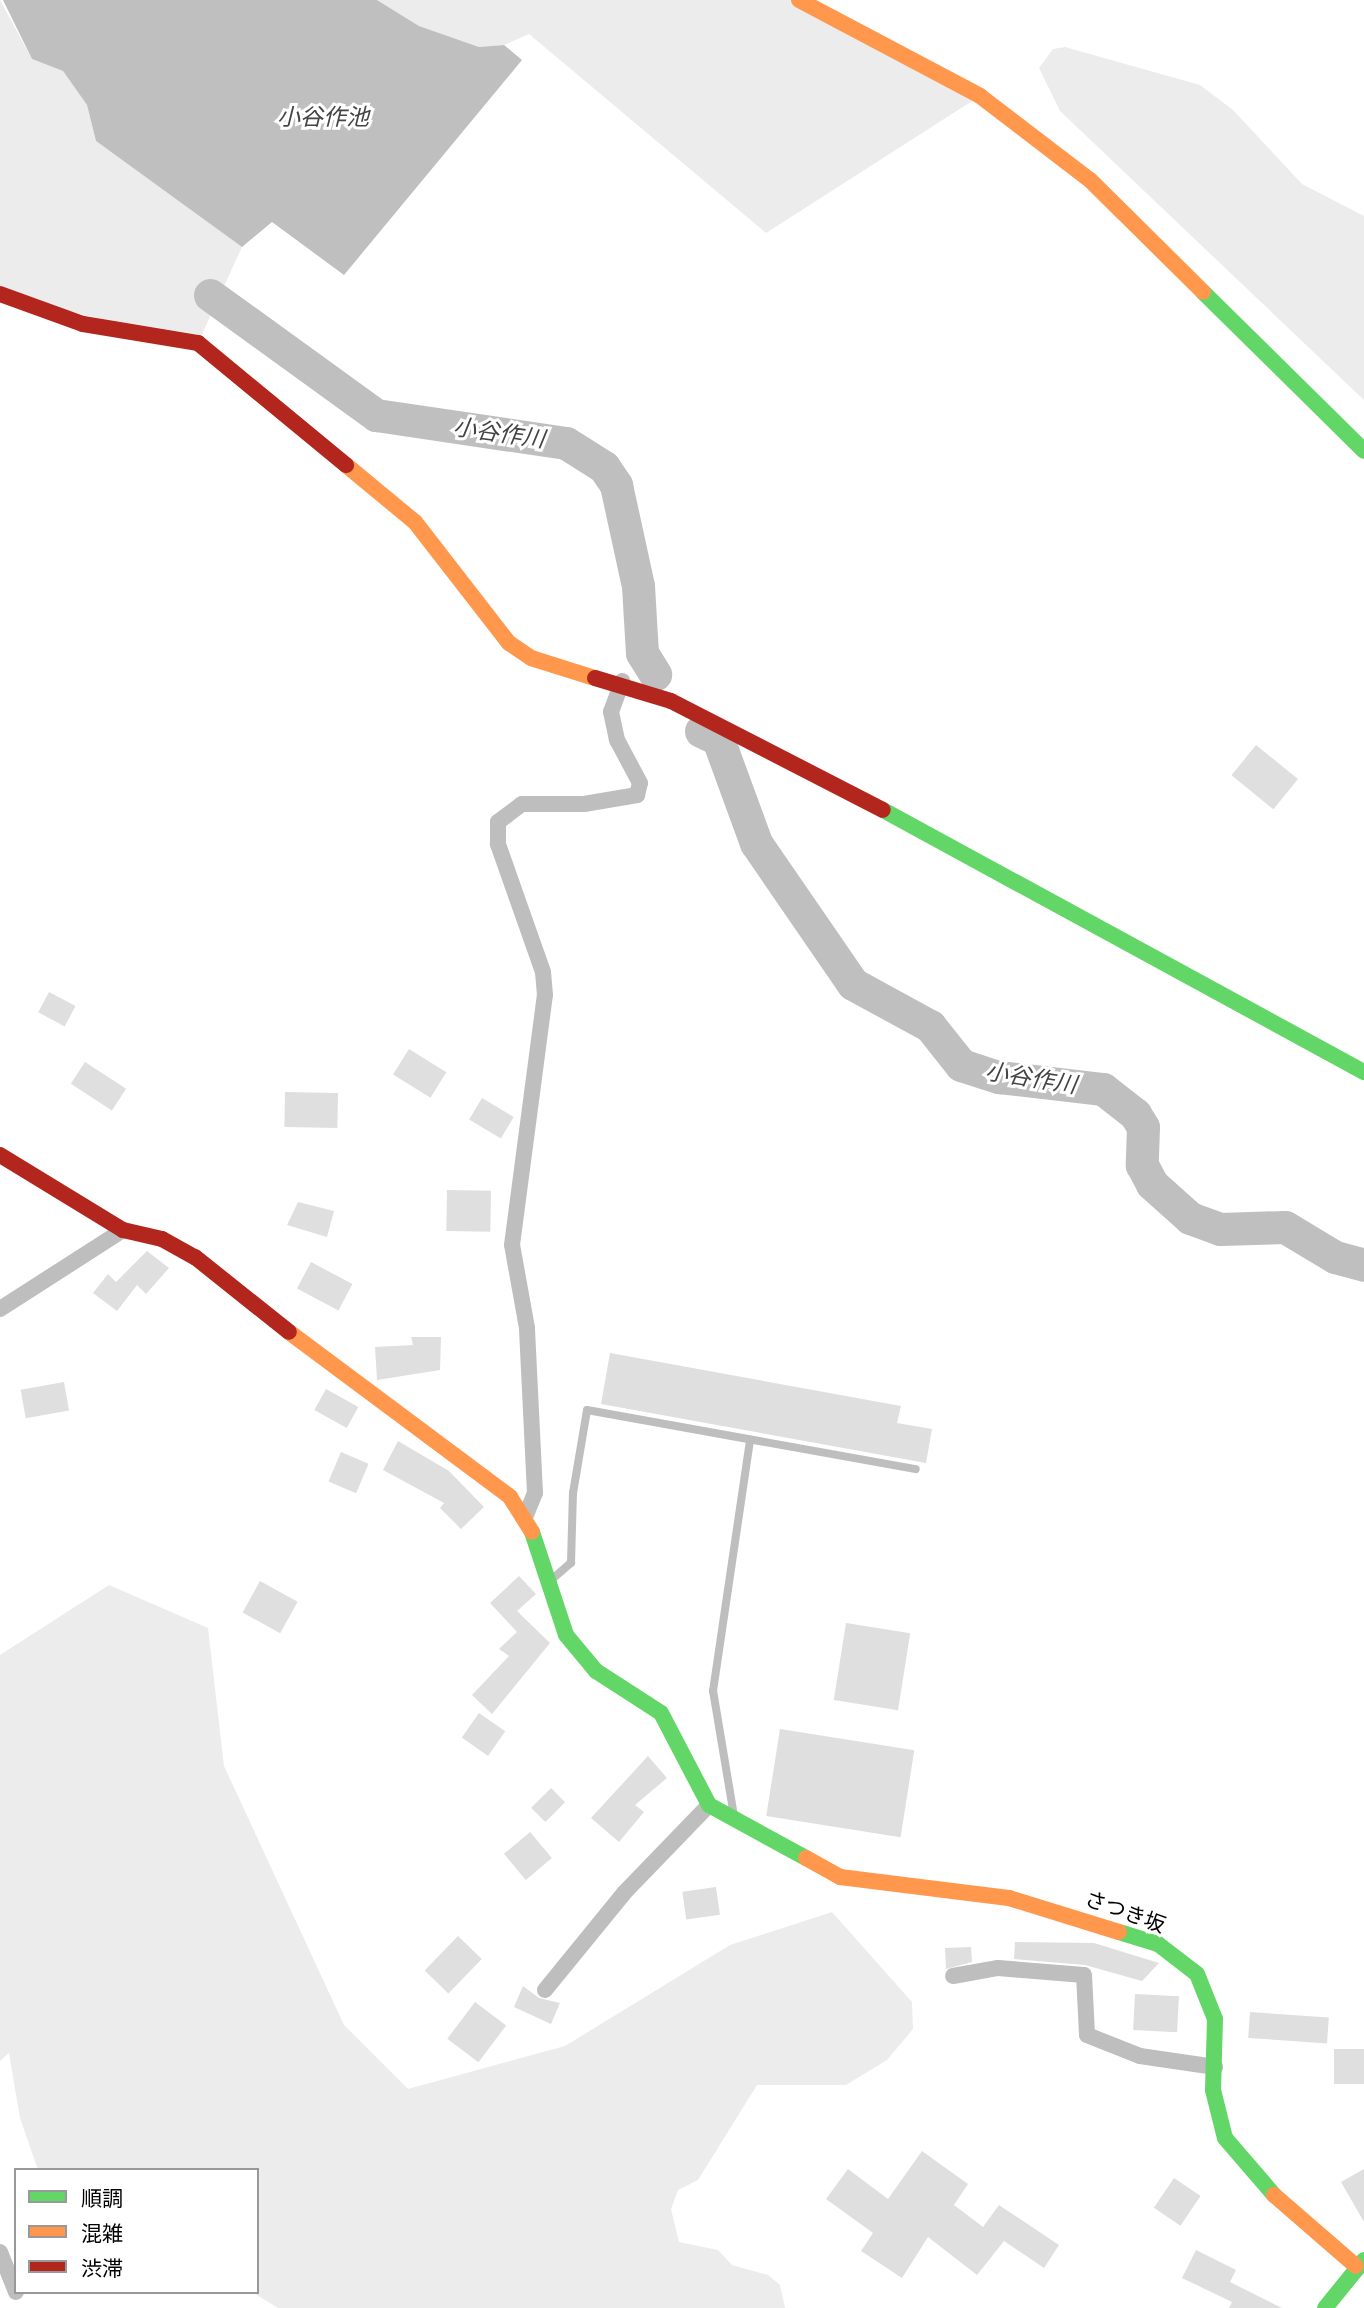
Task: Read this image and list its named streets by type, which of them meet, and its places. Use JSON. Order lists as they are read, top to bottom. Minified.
{"streets":{"street":["さつき坂"]},"water":["小谷作池","小谷作川"],"legend":["順調","混雑","渋滞"]}
